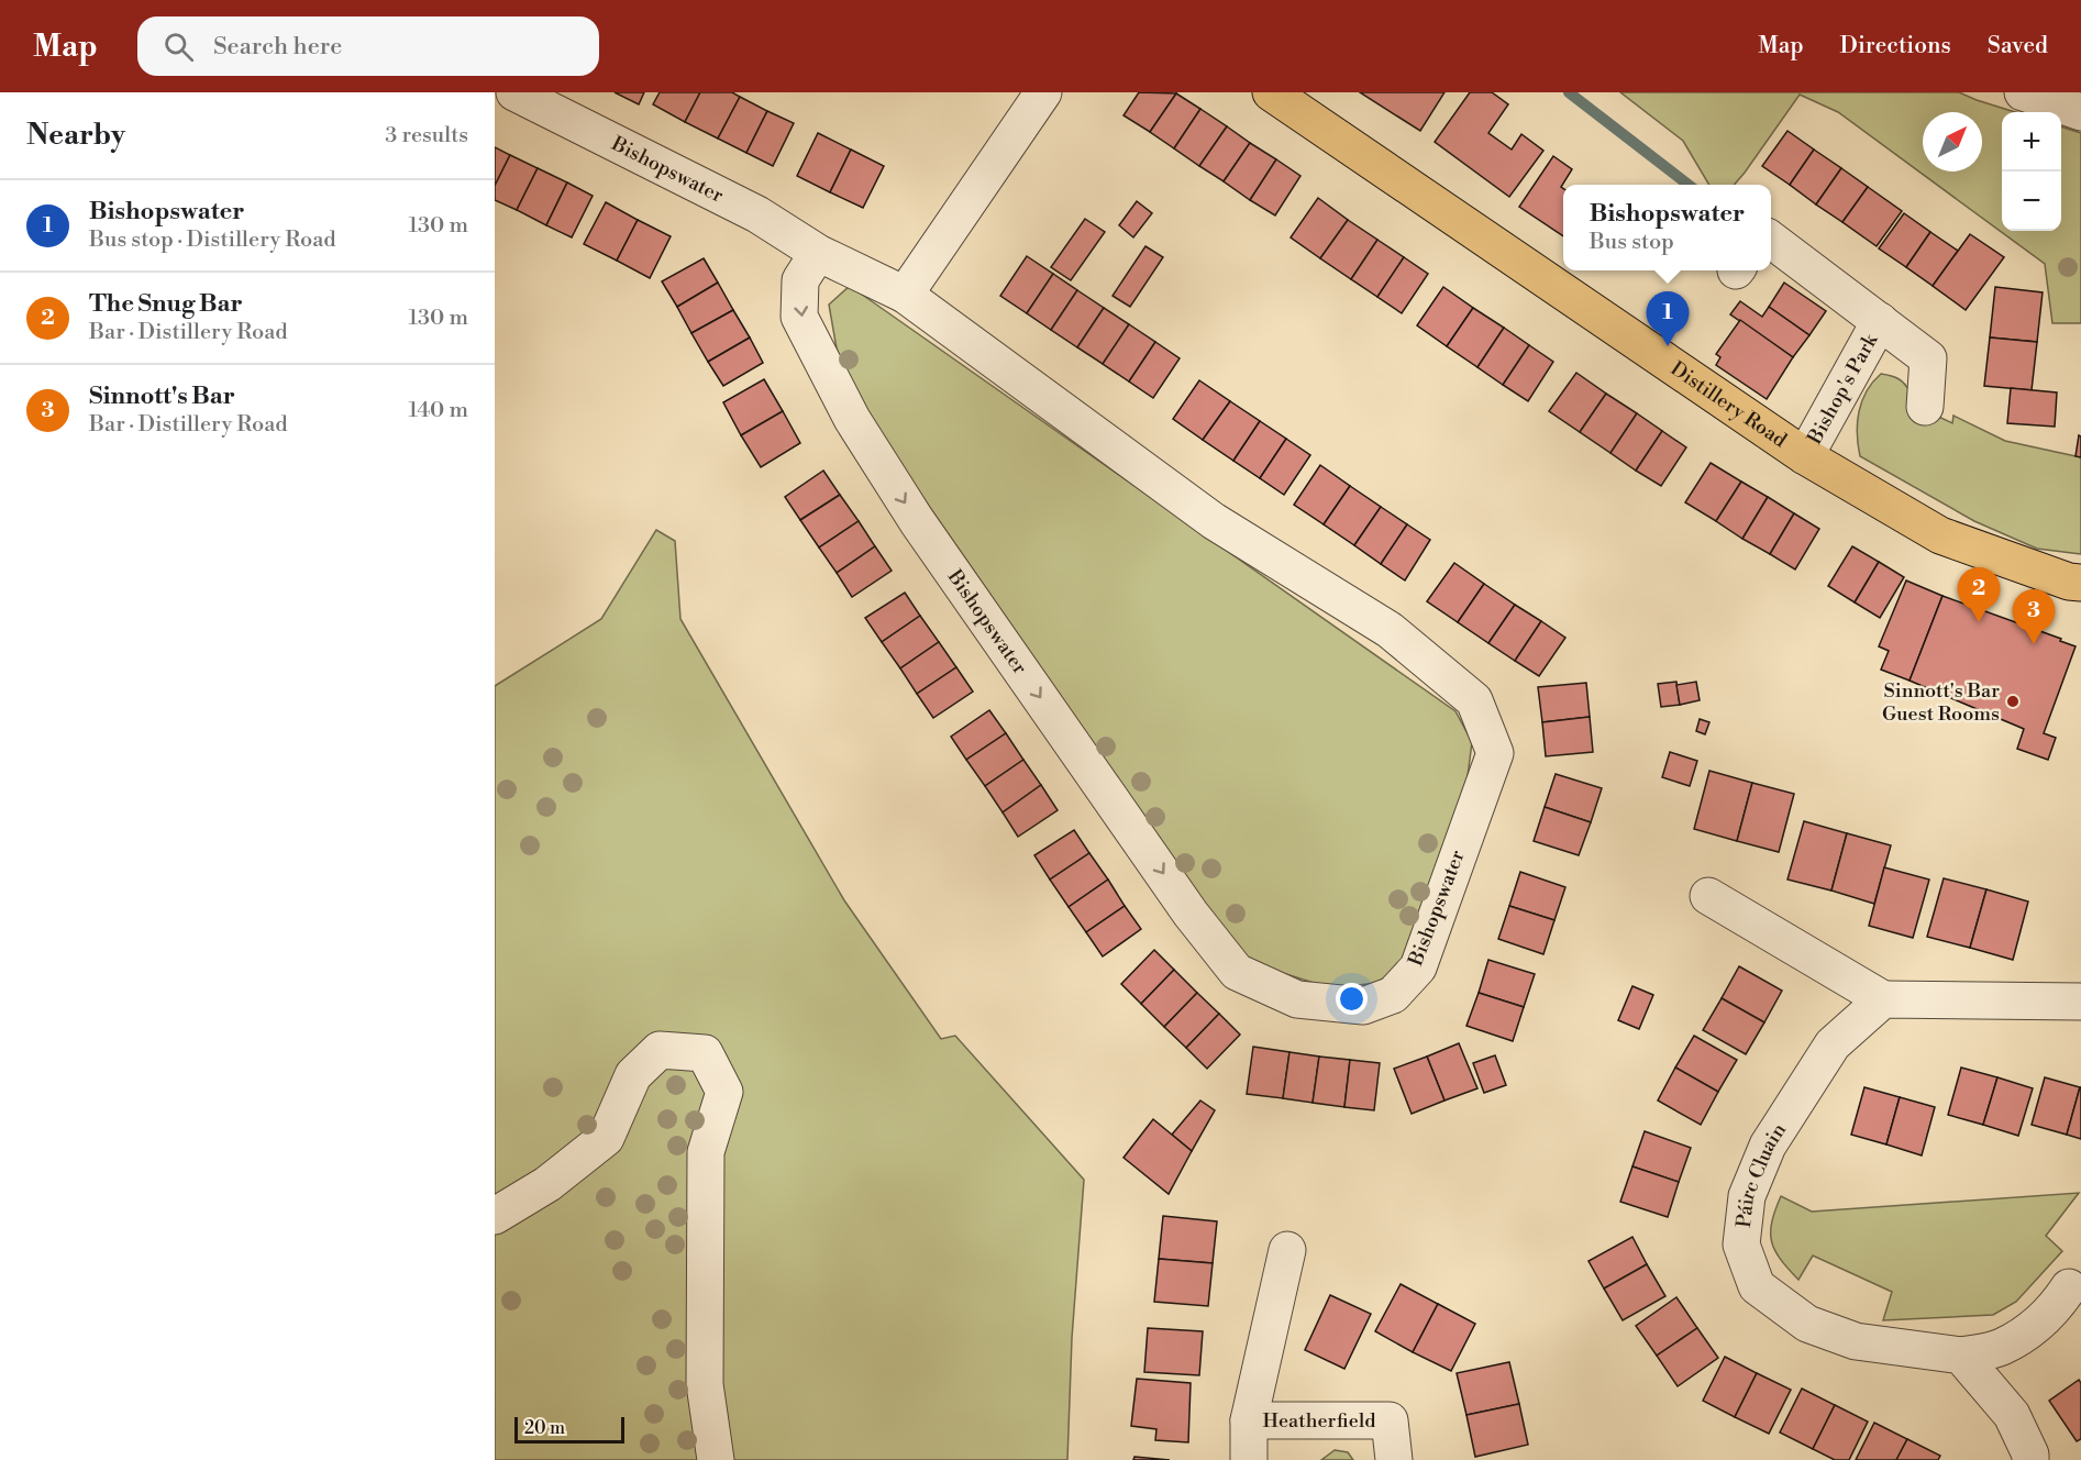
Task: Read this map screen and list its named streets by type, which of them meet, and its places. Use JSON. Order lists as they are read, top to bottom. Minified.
{"streets":{"main road":["Distillery Road"],"street":["Bishopswater","Bishop's Park","Páirc Cluain","Heatherfield"]},"crossings":[["Bishop's Park","Distillery Road"]],"places":["Sinnott's Bar Guest Rooms"],"scale_bar":"20 m","north":"top right","page":{"header":"Map","search":"Search here","nav":["Map","Directions","Saved"],"heading":["Nearby","3 results"],"map_buttons":["+","−"],"list":[{"mark":"1","name":"Bishopswater","note":"Bus stop · Distillery Road","value":"130 m"},{"mark":"2","name":"The Snug Bar","note":"Bar · Distillery Road","value":"130 m"},{"mark":"3","name":"Sinnott's Bar","note":"Bar · Distillery Road","value":"140 m"}],"popup":["Bishopswater","Bus stop"],"pins":["1","2","3"],"scale":"20 m"}}
